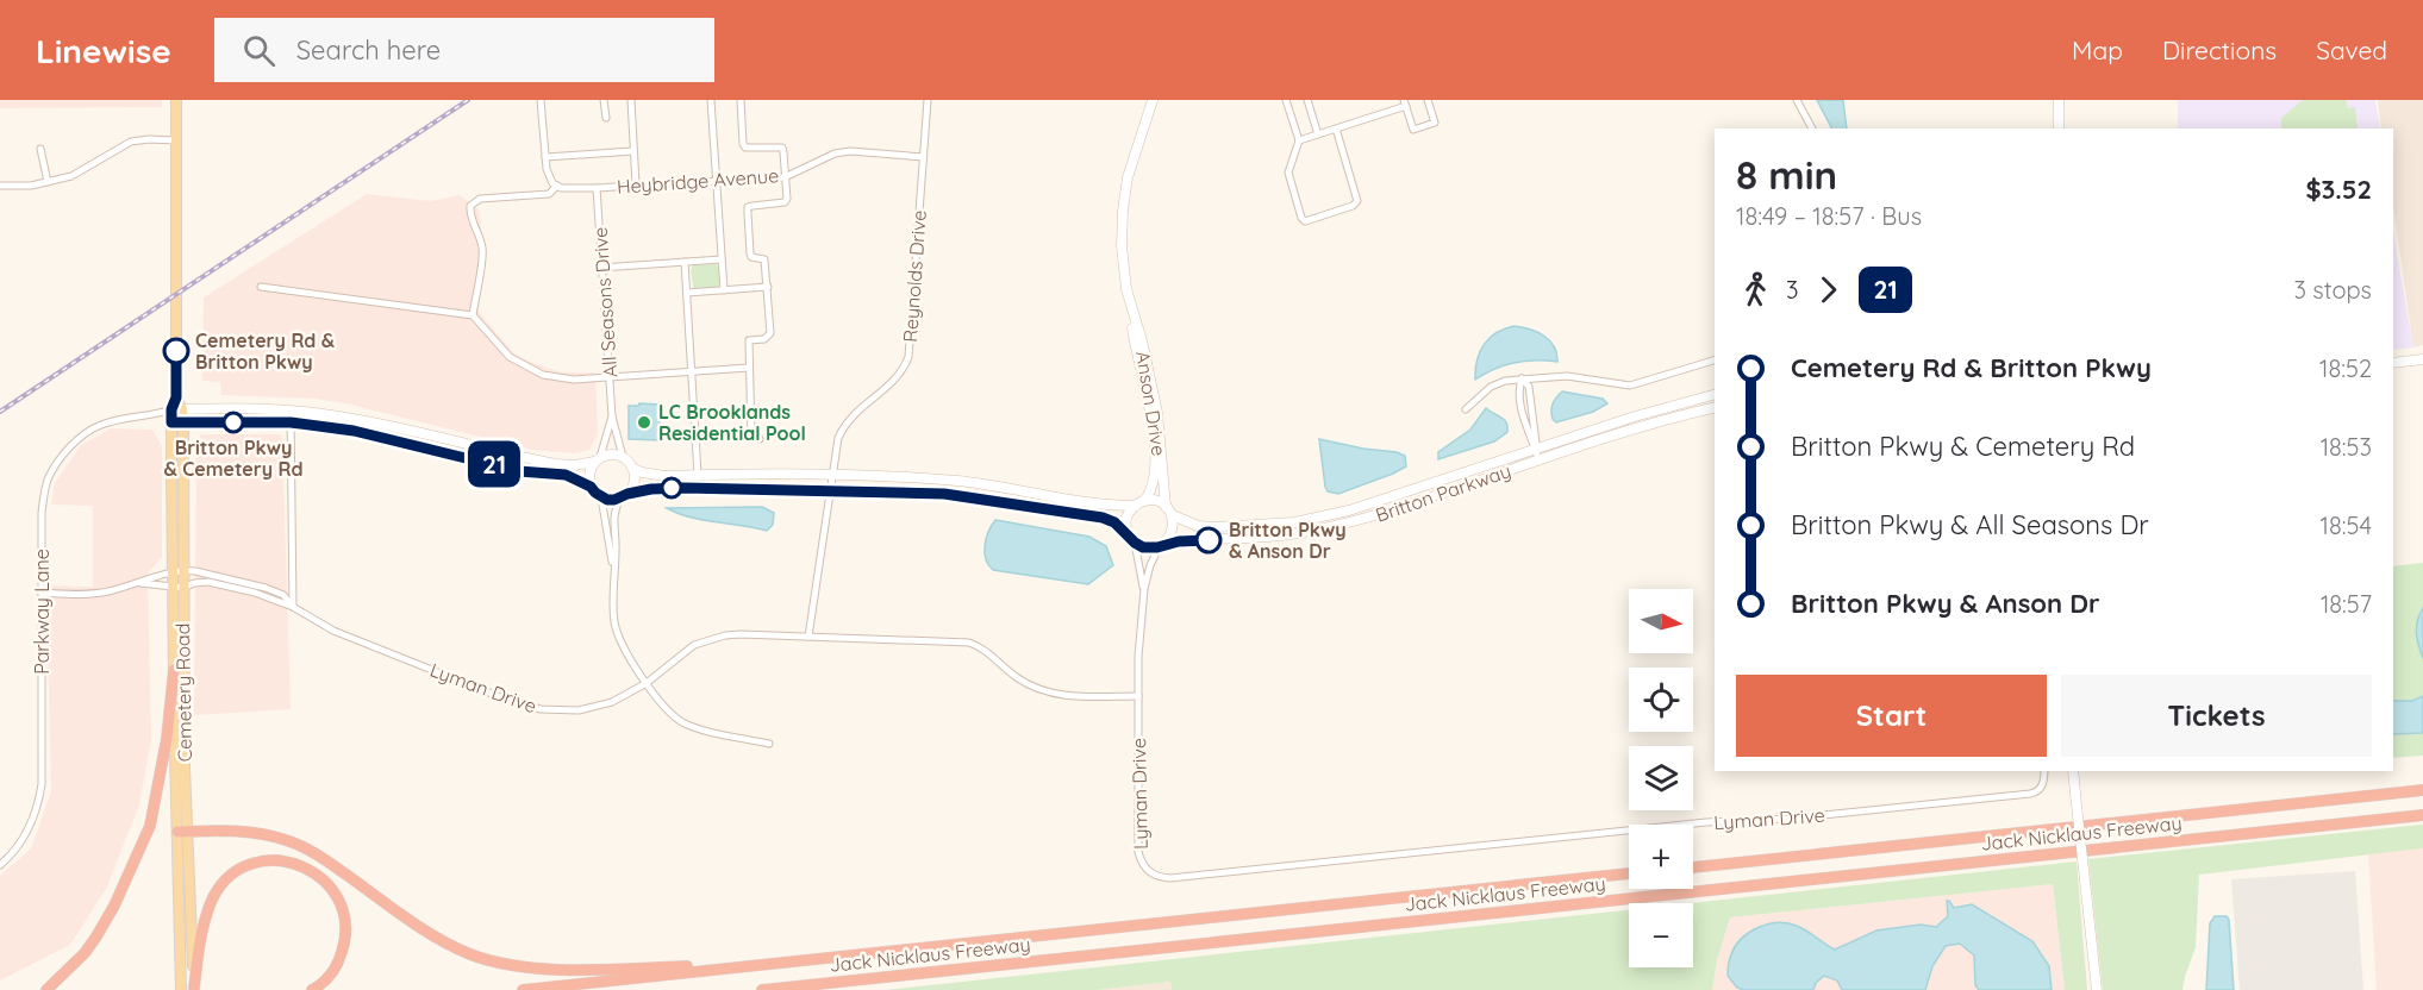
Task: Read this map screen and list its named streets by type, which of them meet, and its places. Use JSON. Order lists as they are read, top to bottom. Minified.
{"streets":{"highway":["Jack Nicklaus Freeway"],"main road":["Anson Drive","Britton Parkway","Cemetery Road"],"street":["Heybridge Avenue","Reynolds Drive","All Seasons Drive","Parkway Lane","Lyman Drive"]},"crossings":[["Heybridge Avenue","Reynolds Drive"],["Heybridge Avenue","All Seasons Drive"],["Reynolds Drive","Lyman Drive"],["Anson Drive","Britton Parkway"],["Parkway Lane","Lyman Drive"],["Parkway Lane","Cemetery Road"],["Lyman Drive","Cemetery Road"]],"places":["Cemetery Rd & Britton Pkwy","Britton Pkwy & Cemetery Rd","LC Brooklands Residential Pool","Britton Pkwy & Anson Dr"],"lines":["bus line 21"],"north":"right","page":{"header":"Linewise","search":"Search here","nav":["Map","Directions","Saved"],"on_map":"21","heading":["8 min","18:49 – 18:57 · Bus","$3.52"],"legs":["3","21","3 stops"],"list":[{"name":"Cemetery Rd & Britton Pkwy","value":"18:52"},{"name":"Britton Pkwy & Cemetery Rd","value":"18:53"},{"name":"Britton Pkwy & All Seasons Dr","value":"18:54"},{"name":"Britton Pkwy & Anson Dr","value":"18:57"}],"map_buttons":["+","−"],"buttons":["Start","Tickets"]}}
